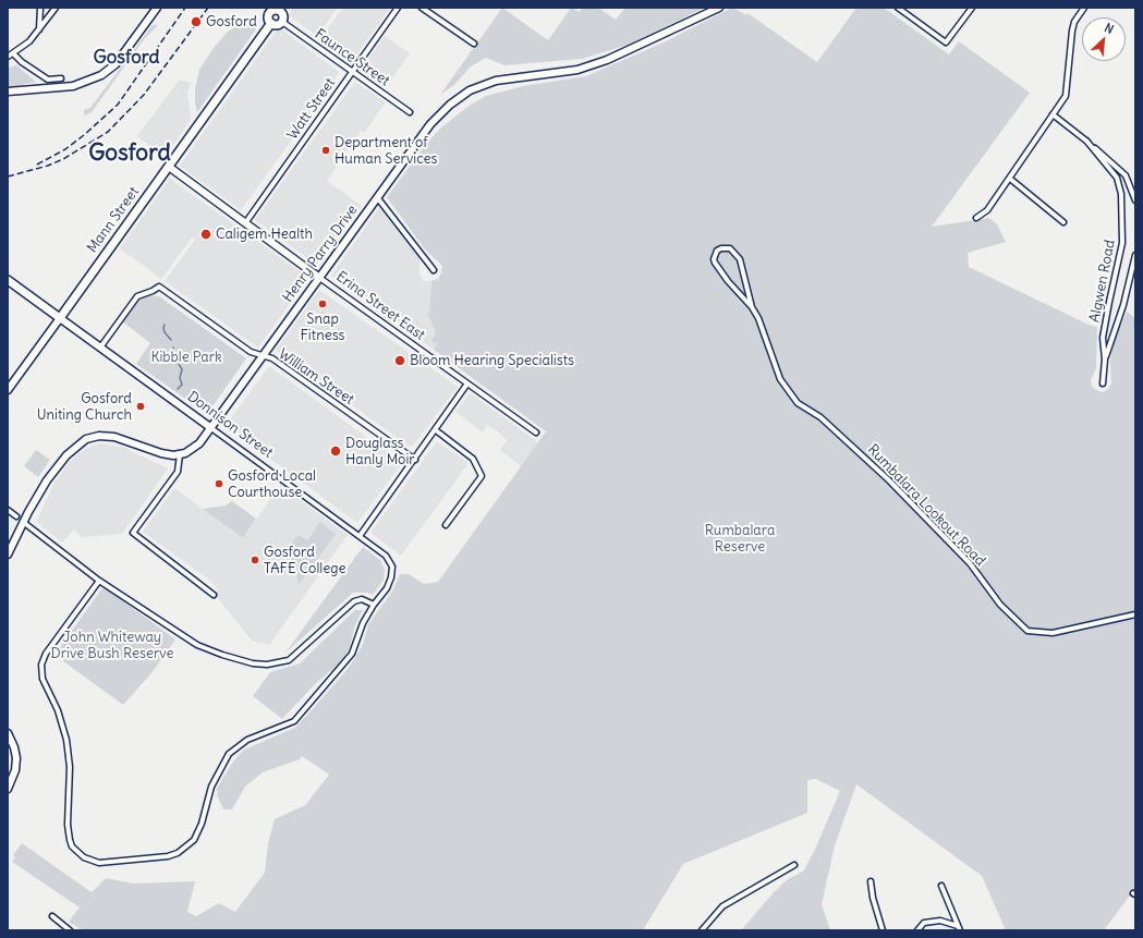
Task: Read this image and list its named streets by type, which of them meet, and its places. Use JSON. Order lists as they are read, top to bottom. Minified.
{"streets":{"main road":["Mann Street","Henry Parry Drive","Erina Street East","Donnison Street"],"street":["Faunce Street","Watt Street","Algwen Road","William Street","Rumbalara Lookout Road"]},"crossings":[["Faunce Street","Watt Street"],["Faunce Street","Mann Street"],["Watt Street","Erina Street East"],["Mann Street","Erina Street East"],["Mann Street","Donnison Street"],["Henry Parry Drive","Erina Street East"],["Henry Parry Drive","William Street"],["Henry Parry Drive","Donnison Street"],["William Street","Donnison Street"]],"districts":["Gosford","Gosford"],"parks":["Kibble Park","Rumbalara Reserve","John Whiteway Drive Bush Reserve"],"places":["Gosford","Department of Human Services","Caligem Health","Snap Fitness","Bloom Hearing Specialists","Gosford Uniting Church","Douglass Hanly Moir","Gosford Local Courthouse","Gosford TAFE College"],"north":"top right"}
